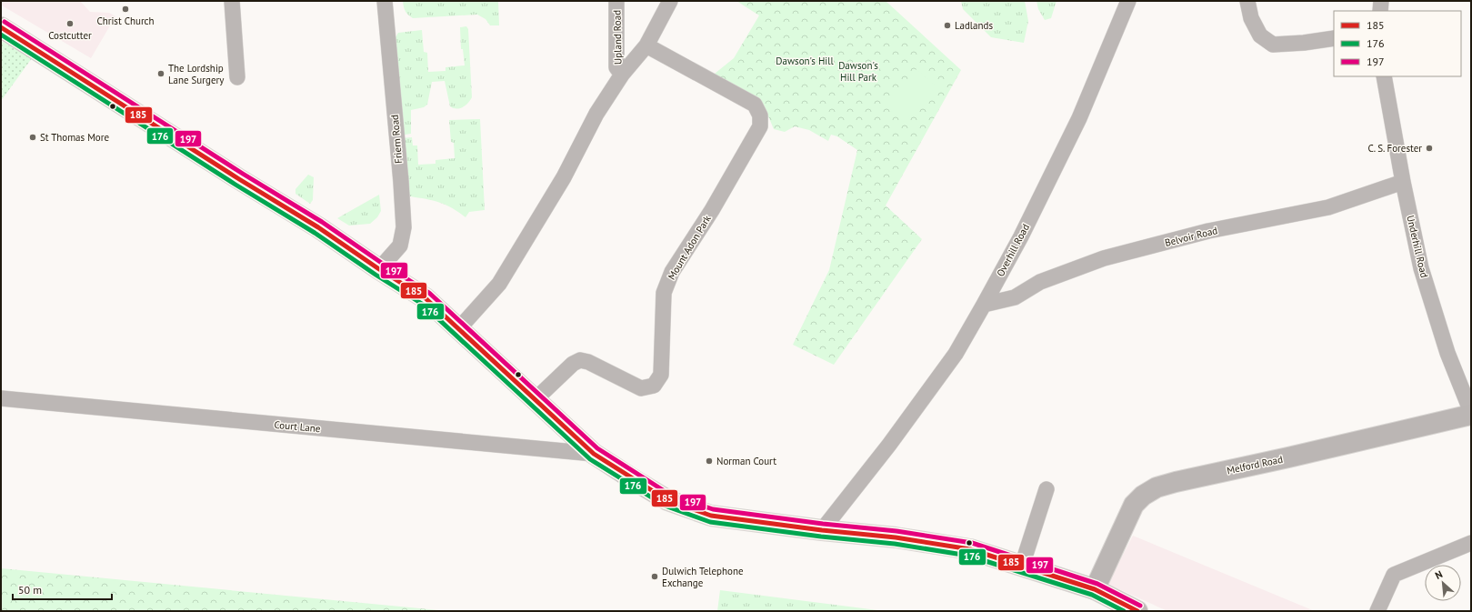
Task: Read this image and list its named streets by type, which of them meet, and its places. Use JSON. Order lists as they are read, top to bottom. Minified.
{"streets":{"street":["Upland Road","Friern Road","Belvoir Road","Underhill Road","Mount Adon Park","Overhill Road","Court Lane","Melford Road"]},"crossings":[["Belvoir Road","Underhill Road"],["Belvoir Road","Overhill Road"],["Underhill Road","Melford Road"]],"parks":["Dawson's Hill","Dawson's Hill Park"],"places":["Christ Church","Costcutter","Ladlands","The Lordship Lane Surgery","St Thomas More","C. S. Forester","Norman Court","Dulwich Telephone Exchange"],"lines":["transit line 197","transit line 185","transit line 176"],"legend":["185","176","197"],"scale_bar":"50 m","north":"top left"}
